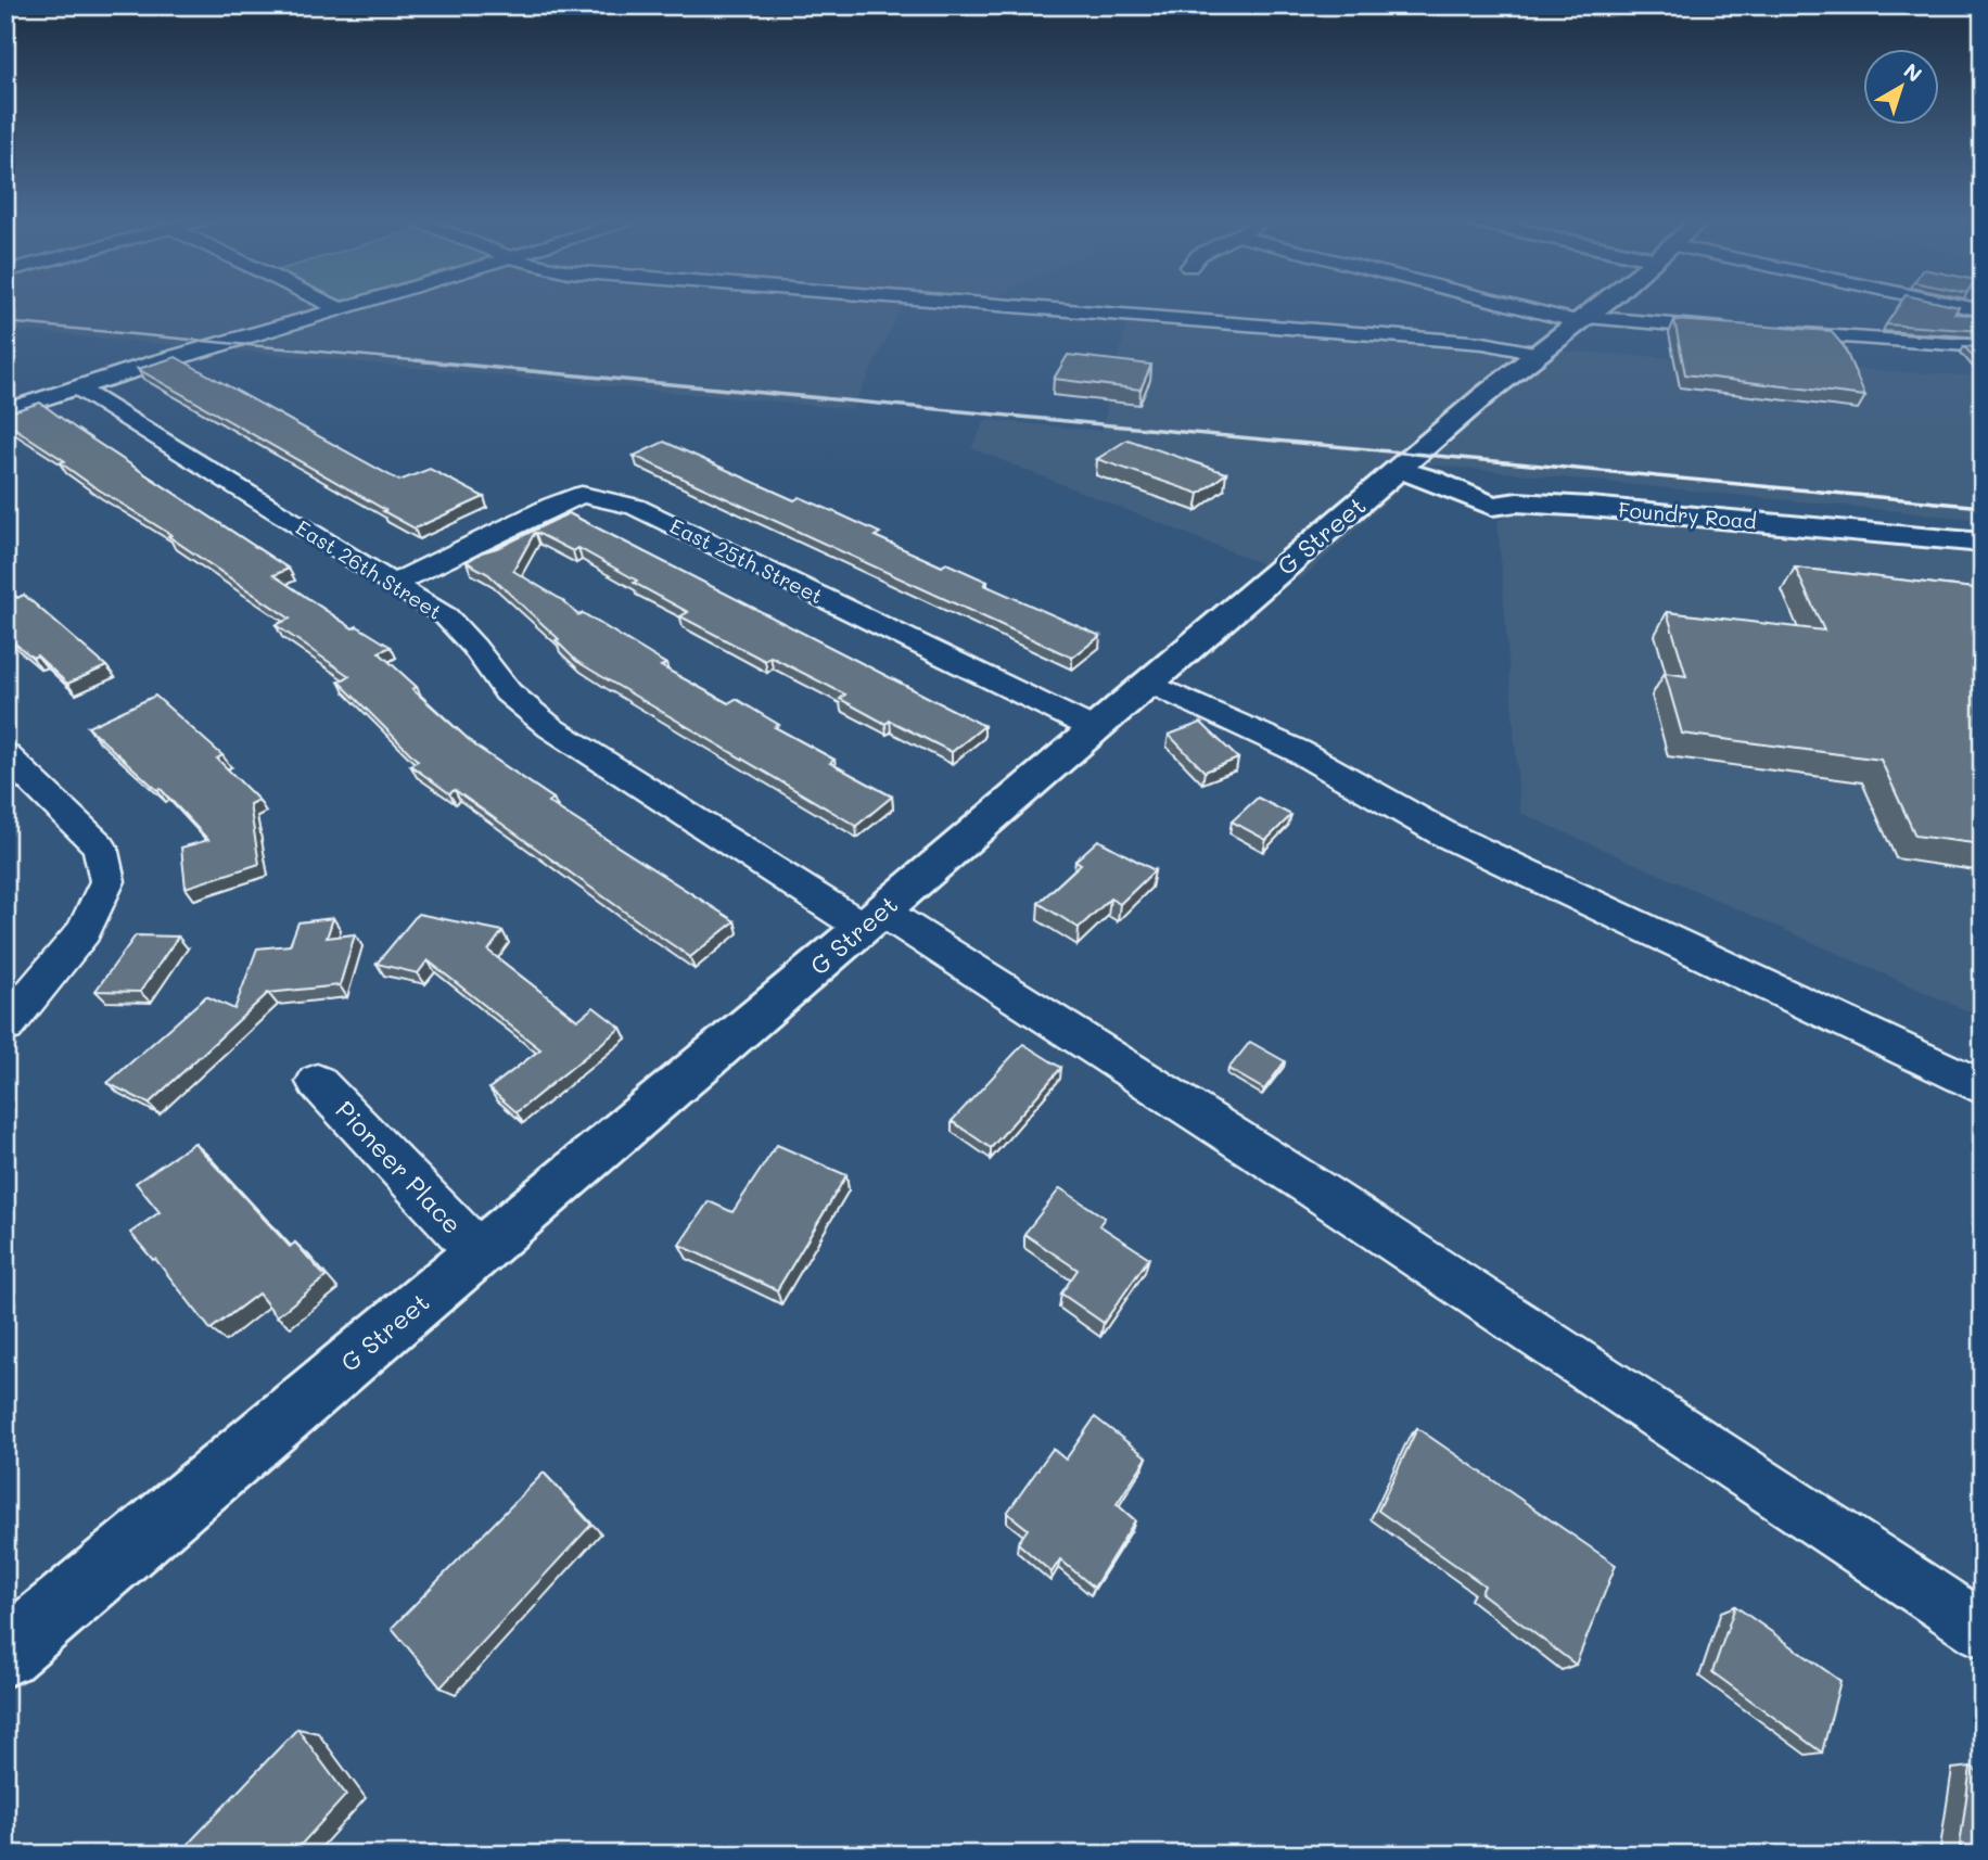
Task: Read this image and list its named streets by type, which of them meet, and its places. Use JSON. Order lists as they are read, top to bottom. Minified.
{"streets":{"main road":["Foundry Road","G Street"],"street":["East 25th Street","East 26th Street","Pioneer Place"]},"crossings":[["Foundry Road","G Street"],["G Street","East 25th Street"],["G Street","East 26th Street"],["G Street","Pioneer Place"],["East 25th Street","East 26th Street"]],"north":"top right"}
